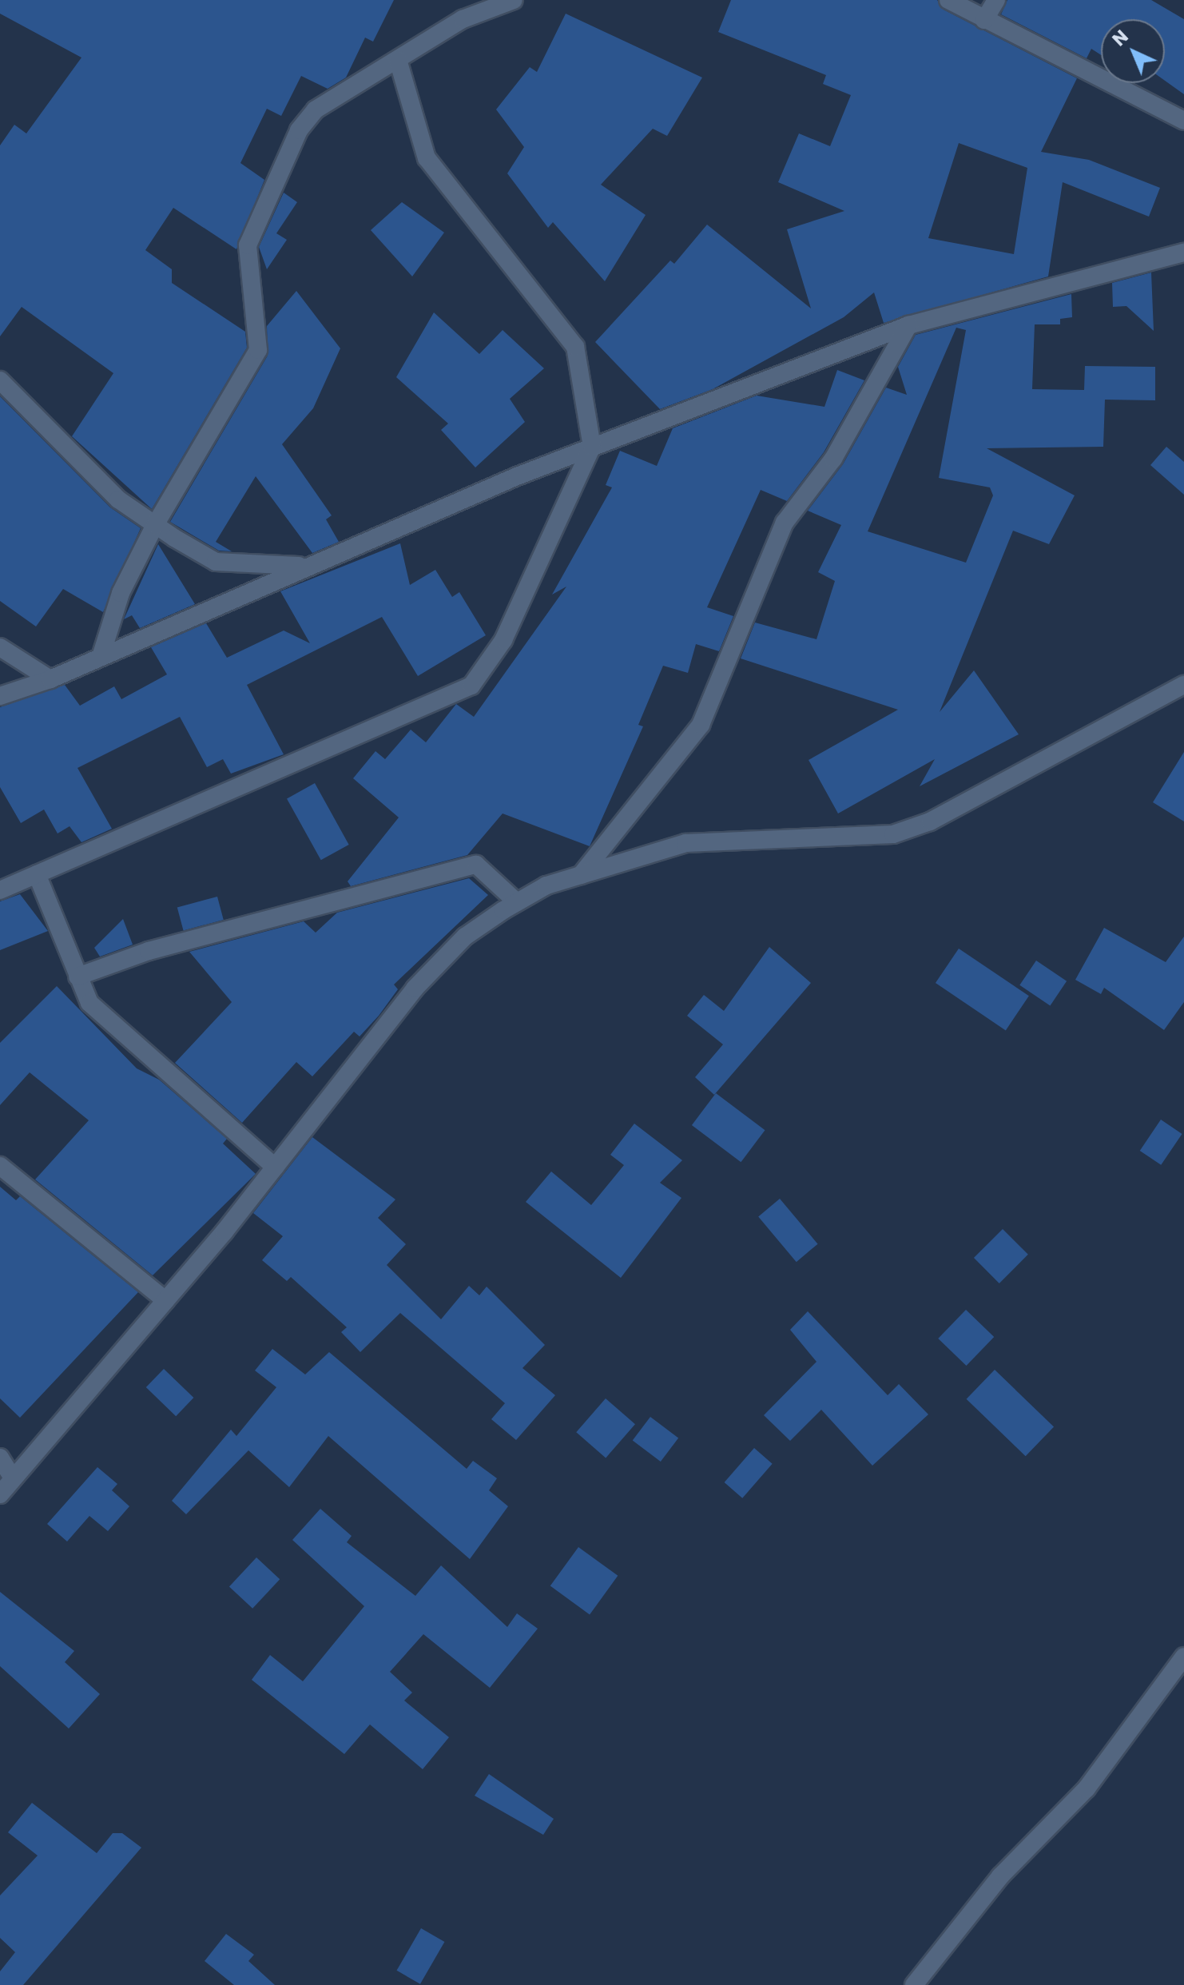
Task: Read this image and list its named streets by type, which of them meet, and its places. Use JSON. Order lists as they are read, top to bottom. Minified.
{"north":"top left"}
